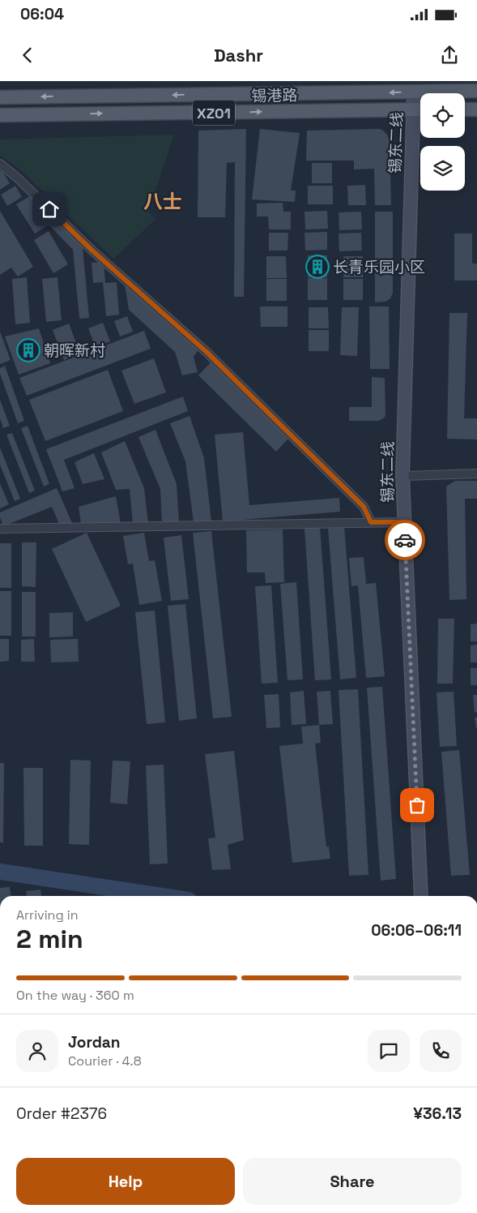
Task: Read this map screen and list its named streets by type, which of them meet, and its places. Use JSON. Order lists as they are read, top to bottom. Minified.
{"streets":{"main road":["锡港路","XZ01","锡东二线"]},"crossings":[["锡港路","锡东二线"]],"districts":["八士"],"places":{"building":["长青乐园小区","朝晖新村"]},"page":{"status":"06:04","header":"Dashr","heading":["2 min","Arriving in","06:06–06:11"],"panel":["Jordan","Courier · 4.8","Order #2376","¥36.13"],"bar":"On the way · 360 m","buttons":["Help","Share"]}}
